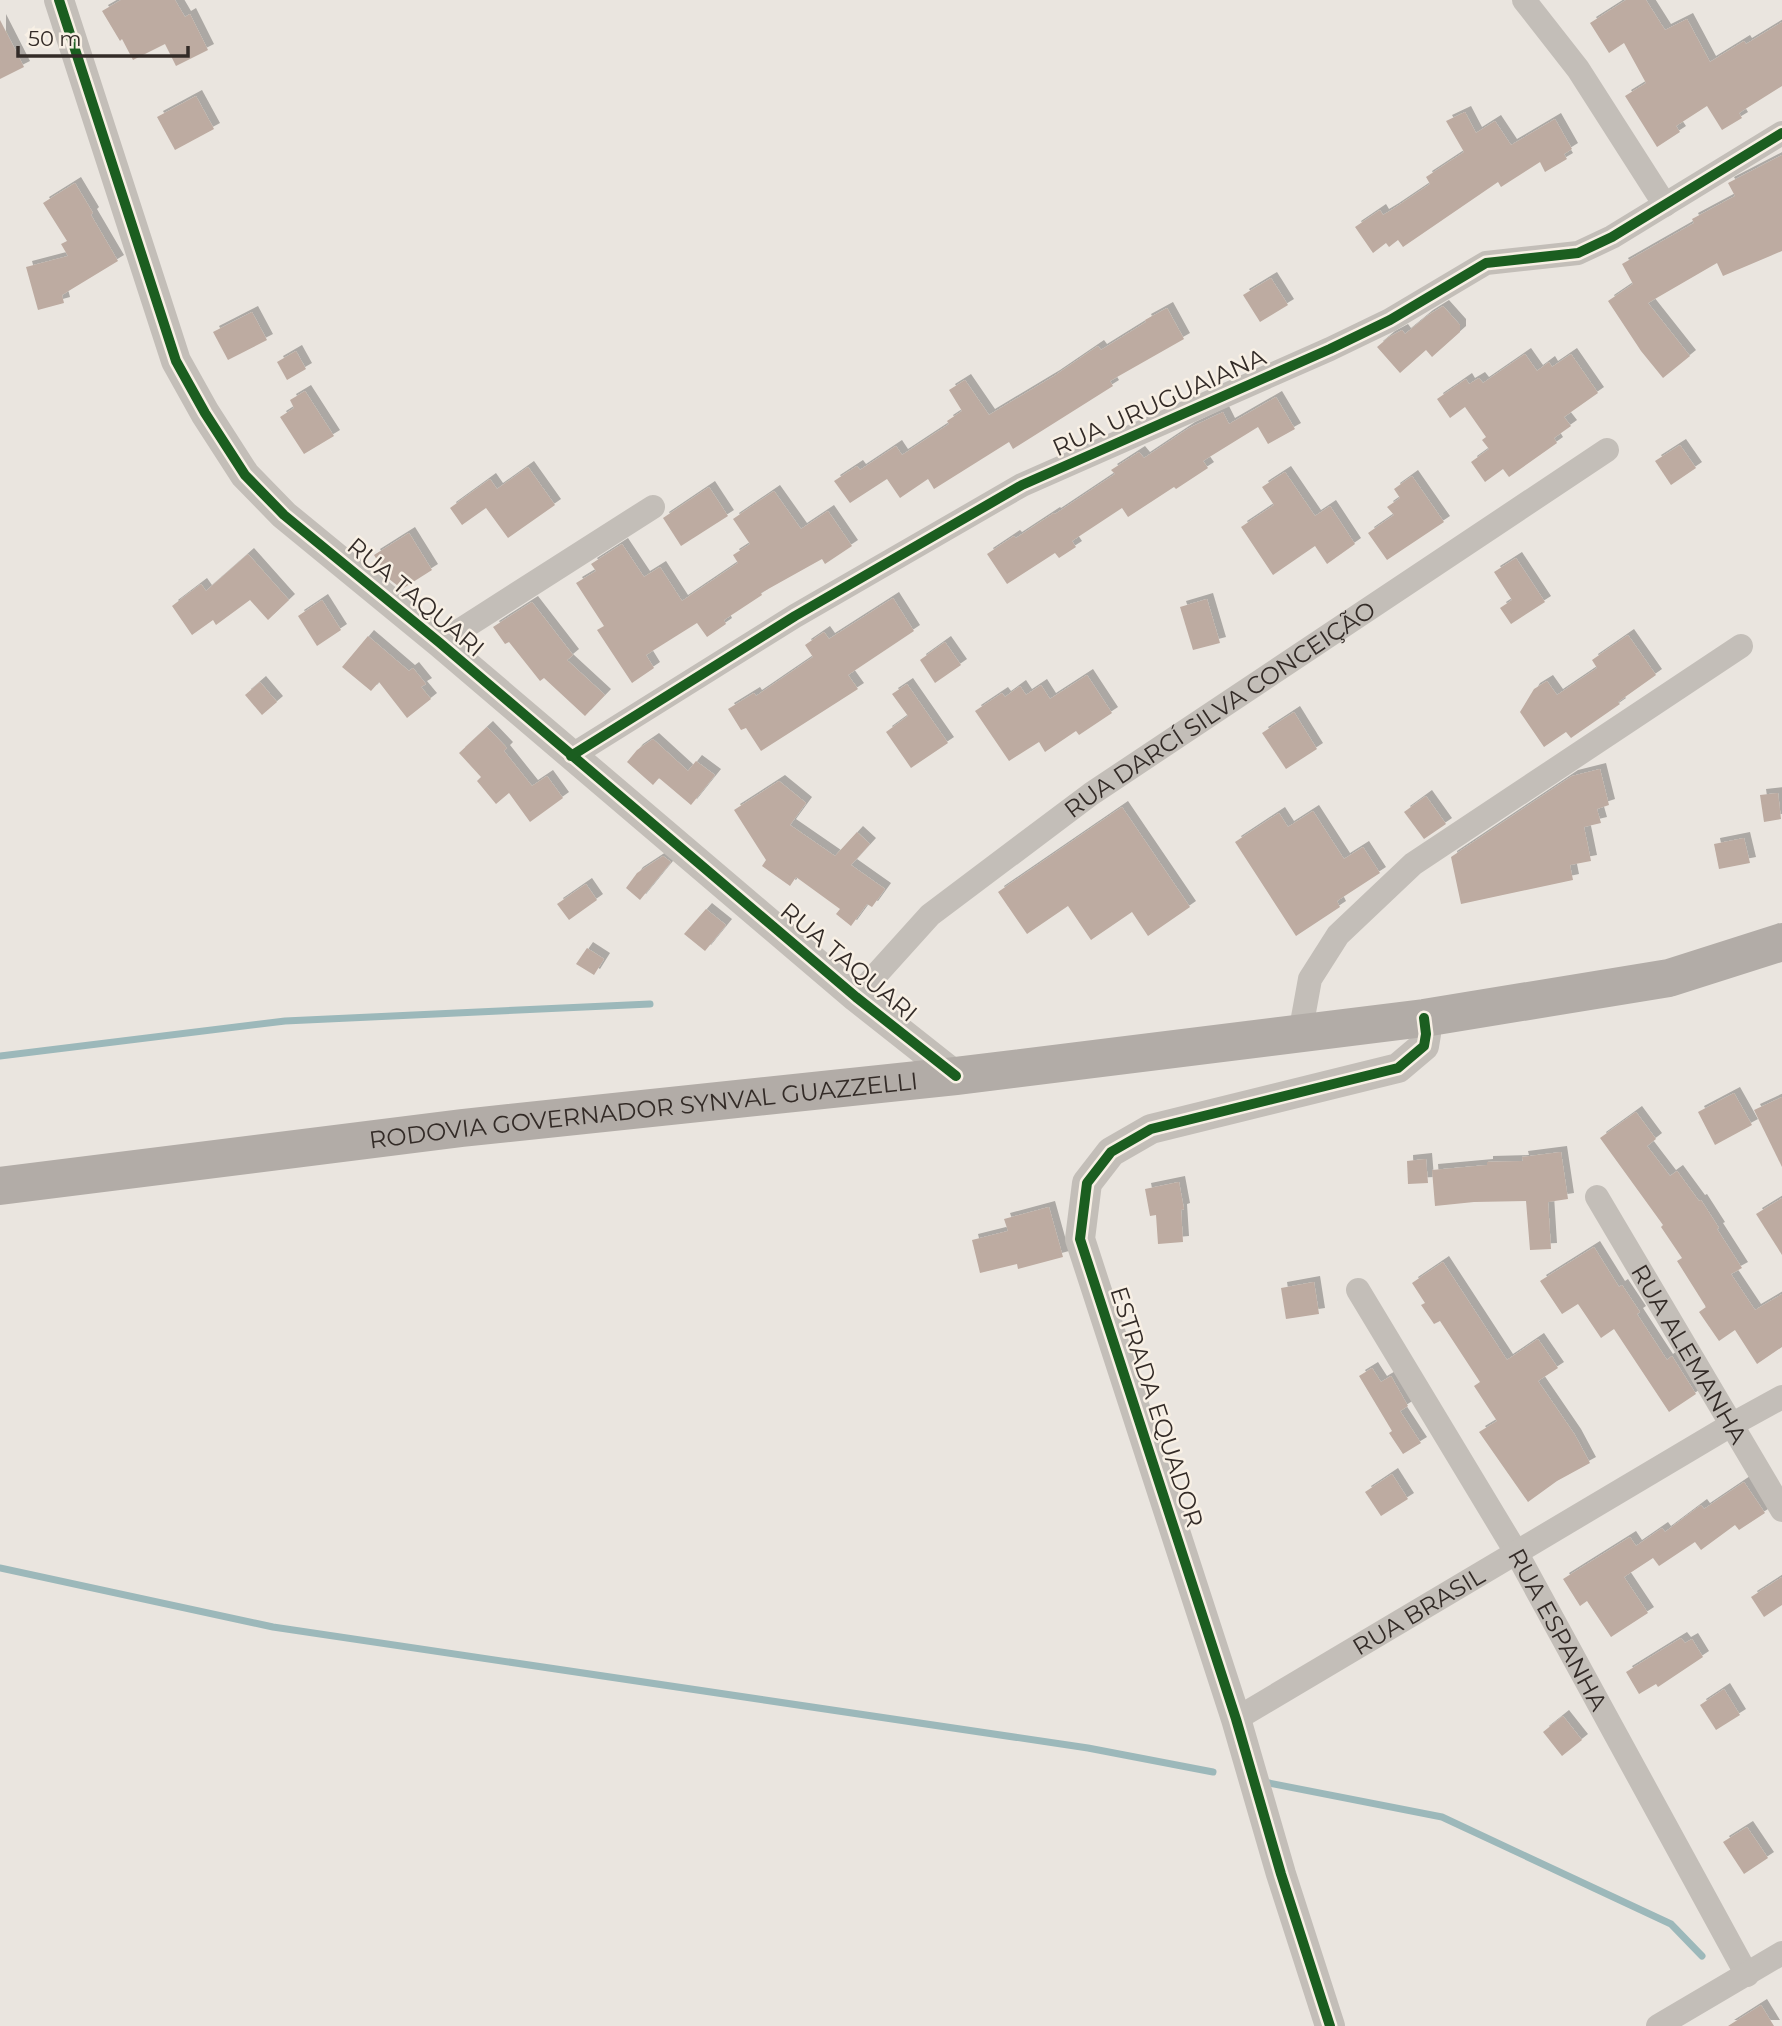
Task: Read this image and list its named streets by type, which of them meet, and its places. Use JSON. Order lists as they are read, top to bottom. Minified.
{"streets":{"main road":["RODOVIA GOVERNADOR SYNVAL GUAZZELLI"],"street":["RUA URUGUAIANA","RUA TAQUARI","RUA DARCÍ SILVA CONCEIÇÃO","RUA ALEMANHA","ESTRADA EQUADOR","RUA BRASIL","RUA ESPANHA"]},"crossings":[["RUA URUGUAIANA","RUA TAQUARI"],["RUA TAQUARI","RUA DARCÍ SILVA CONCEIÇÃO"],["RUA TAQUARI","RODOVIA GOVERNADOR SYNVAL GUAZZELLI"],["RODOVIA GOVERNADOR SYNVAL GUAZZELLI","ESTRADA EQUADOR"],["RUA ALEMANHA","RUA BRASIL"],["ESTRADA EQUADOR","RUA BRASIL"],["RUA BRASIL","RUA ESPANHA"]],"scale_bar":"50 m"}
